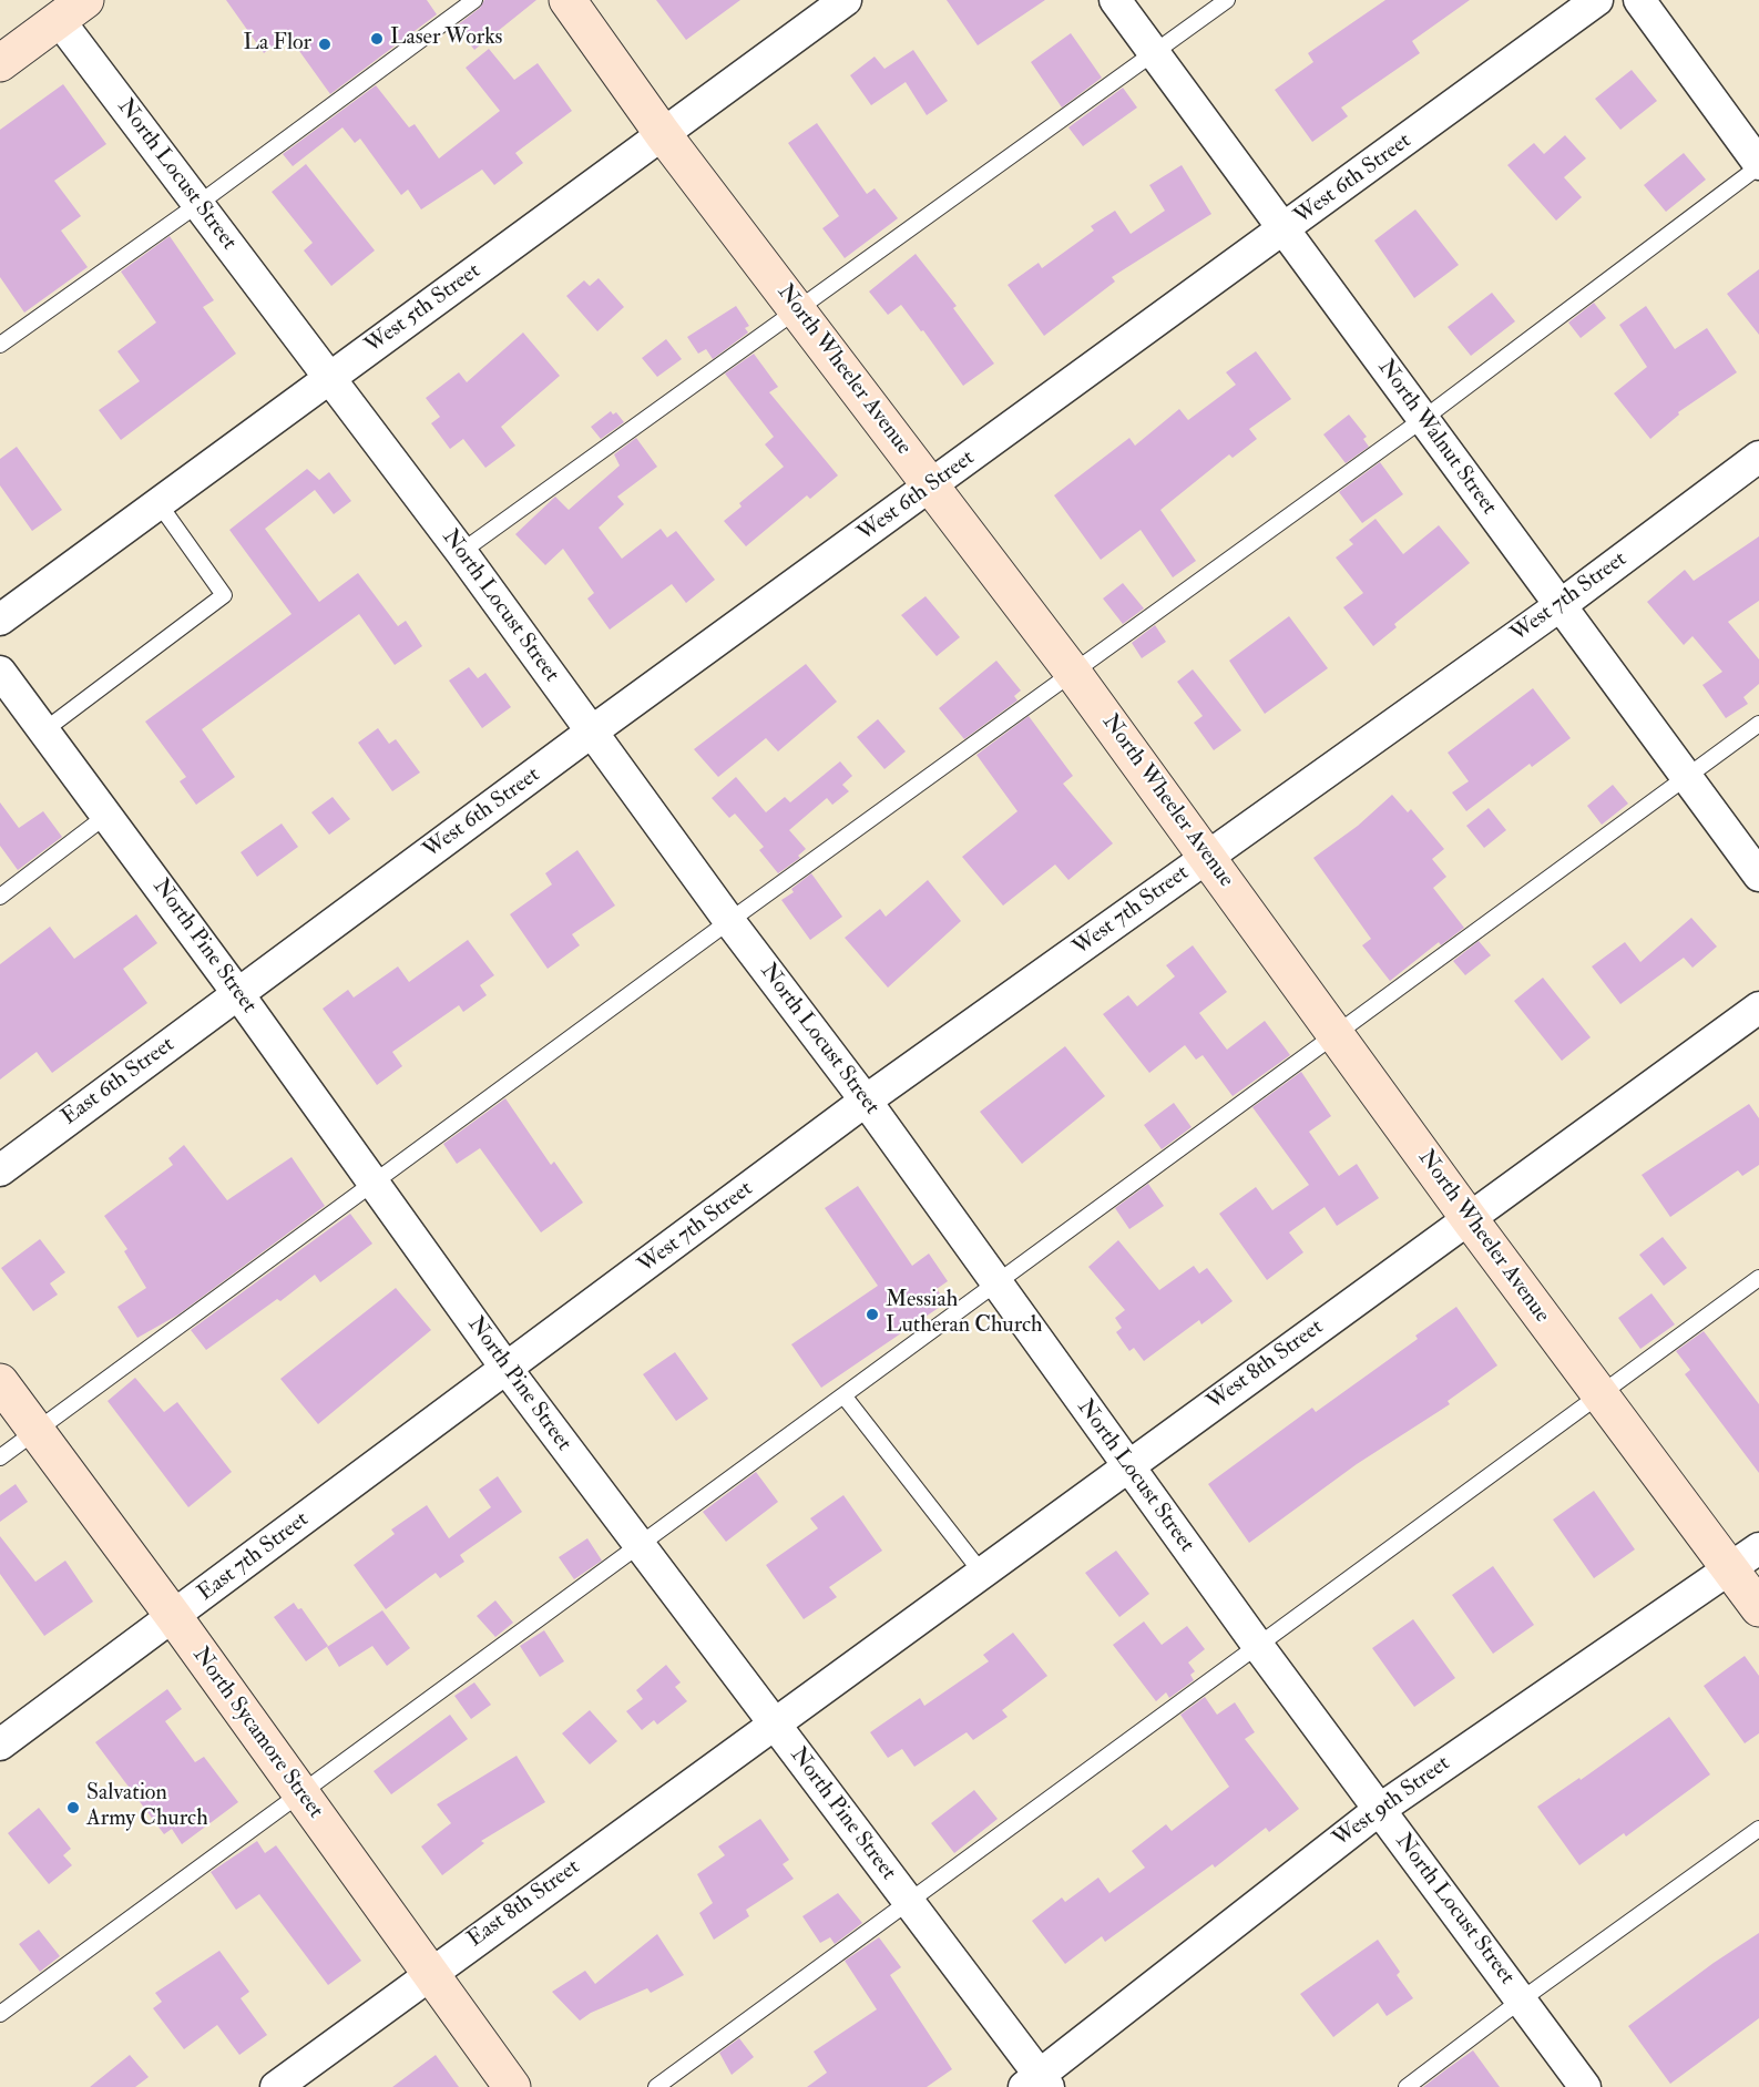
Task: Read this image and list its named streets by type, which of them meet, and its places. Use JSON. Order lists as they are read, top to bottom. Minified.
{"streets":{"street":["North Locust Street","West 6th Street","West 5th Street","North Wheeler Avenue","North Walnut Street","West 7th Street","North Pine Street","East 6th Street","West 8th Street","East 7th Street","North Sycamore Street","West 9th Street","East 8th Street"]},"crossings":[["North Locust Street","West 6th Street"],["North Locust Street","West 5th Street"],["North Locust Street","West 7th Street"],["North Locust Street","West 8th Street"],["North Locust Street","West 9th Street"],["West 6th Street","North Wheeler Avenue"],["West 6th Street","North Walnut Street"],["West 6th Street","North Pine Street"],["West 6th Street","East 6th Street"],["West 5th Street","North Wheeler Avenue"],["North Wheeler Avenue","West 7th Street"],["North Wheeler Avenue","West 8th Street"],["North Wheeler Avenue","West 9th Street"],["North Walnut Street","West 7th Street"],["West 7th Street","North Pine Street"],["West 7th Street","East 7th Street"],["North Pine Street","East 6th Street"],["North Pine Street","West 8th Street"],["North Pine Street","East 7th Street"],["North Pine Street","West 9th Street"],["North Pine Street","East 8th Street"],["West 8th Street","East 8th Street"],["East 7th Street","North Sycamore Street"],["North Sycamore Street","East 8th Street"]],"places":["Laser Works","La Flor","Messiah Lutheran Church","Salvation Army Church"]}
